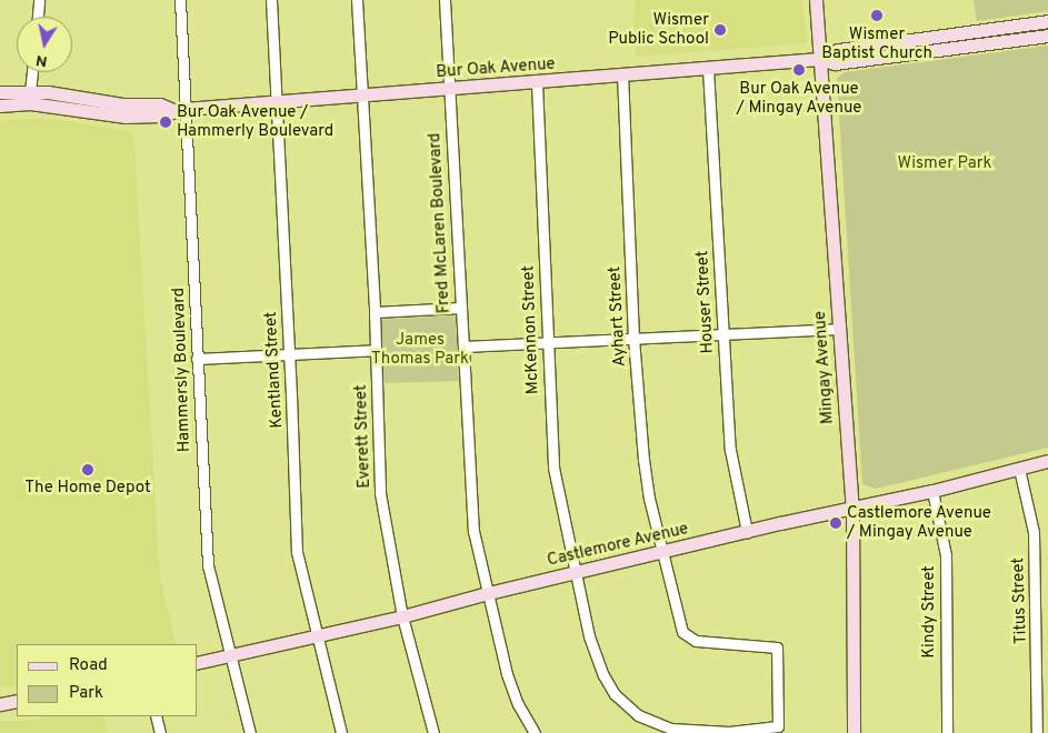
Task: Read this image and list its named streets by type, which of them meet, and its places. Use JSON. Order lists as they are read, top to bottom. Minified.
{"streets":{"street":["Bur Oak Avenue","Fred McLaren Boulevard","Houser Street","Ayhart Street","McKennon Street","Mingay Avenue","Hammersly Boulevard","Kentland Street","Everett Street","Castlemore Avenue","Titus Street","Kindy Street"]},"crossings":[["Bur Oak Avenue","Fred McLaren Boulevard"],["Bur Oak Avenue","Houser Street"],["Bur Oak Avenue","Ayhart Street"],["Bur Oak Avenue","McKennon Street"],["Bur Oak Avenue","Mingay Avenue"],["Bur Oak Avenue","Hammersly Boulevard"],["Bur Oak Avenue","Kentland Street"],["Bur Oak Avenue","Everett Street"],["Fred McLaren Boulevard","Castlemore Avenue"],["Houser Street","Castlemore Avenue"],["Ayhart Street","McKennon Street"],["Ayhart Street","Castlemore Avenue"],["McKennon Street","Castlemore Avenue"],["Mingay Avenue","Castlemore Avenue"],["Hammersly Boulevard","Castlemore Avenue"],["Kentland Street","Castlemore Avenue"],["Everett Street","Castlemore Avenue"],["Castlemore Avenue","Titus Street"],["Castlemore Avenue","Kindy Street"]],"parks":["Wismer Park","James Thomas Park"],"places":["Wismer Baptist Church","Wismer Public School","Bur Oak Avenue / Mingay Avenue","Bur Oak Avenue / Hammerly Boulevard","The Home Depot","Castlemore Avenue / Mingay Avenue"],"legend":["Road","Park"],"north":"bottom"}
